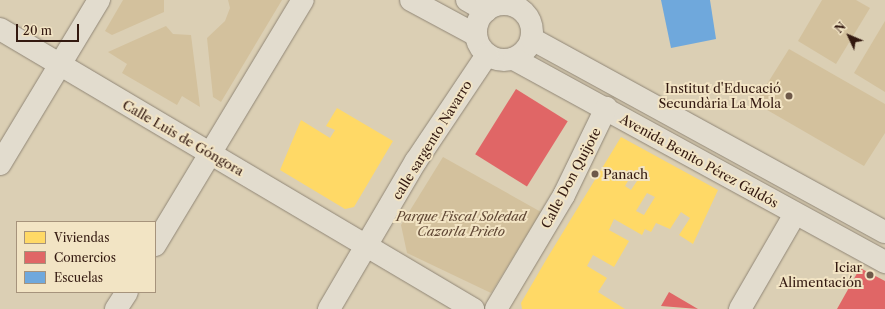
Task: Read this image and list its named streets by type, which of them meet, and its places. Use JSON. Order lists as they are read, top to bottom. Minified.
{"streets":{"street":["Calle Luis de Góngora","calle sargento Navarro","Avenida Benito Pérez Galdós","Calle Don Quijote"]},"crossings":[["Calle Luis de Góngora","calle sargento Navarro"],["calle sargento Navarro","Avenida Benito Pérez Galdós"],["Avenida Benito Pérez Galdós","Calle Don Quijote"]],"parks":["Parque Fiscal Soledad Cazorla Prieto"],"places":["Institut d'Educació Secundària La Mola","Panach","Iciar Alimentación"],"legend":["Viviendas","Comercios","Escuelas"],"scale_bar":"20 m","north":"top left"}
